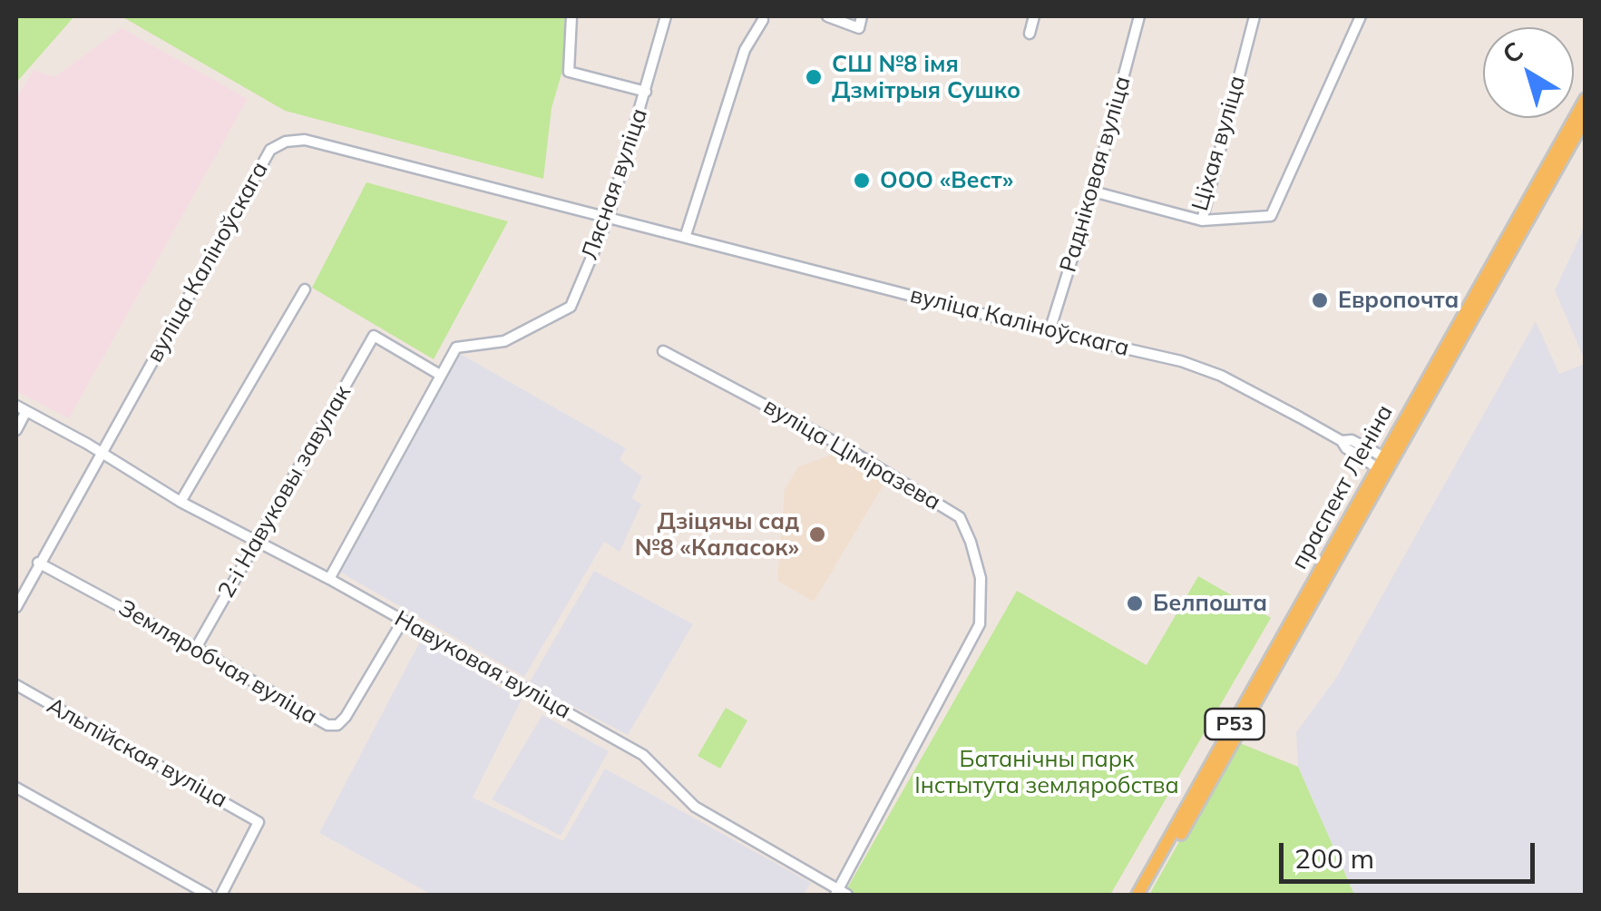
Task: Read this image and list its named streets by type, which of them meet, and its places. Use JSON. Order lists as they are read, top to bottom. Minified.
{"streets":{"main road":["праспект Леніна","Р53"],"street":["Ціхая вуліца","Радніковая вуліца","Лясная вуліца","вуліца Каліноўскага","вуліца Ціміразева","2-і Навуковы завулак","Земляробчая вуліца","Навуковая вуліца","Альпійская вуліца"]},"crossings":[["Ціхая вуліца","Радніковая вуліца"],["Радніковая вуліца","вуліца Каліноўскага"],["Лясная вуліца","вуліца Каліноўскага"],["Лясная вуліца","2-і Навуковы завулак"],["вуліца Каліноўскага","праспект Леніна"],["вуліца Каліноўскага","Земляробчая вуліца"],["вуліца Каліноўскага","Навуковая вуліца"],["вуліца Ціміразева","Навуковая вуліца"],["2-і Навуковы завулак","Земляробчая вуліца"],["2-і Навуковы завулак","Навуковая вуліца"],["Земляробчая вуліца","Навуковая вуліца"]],"parks":["Батанічны парк Інстытута земляробства"],"places":["СШ №8 імя Дзмітрыя Сушко","ООО «Вест»","Европочта","Дзіцячы сад №8 «Каласок»","Белпошта"],"scale_bar":"200 m","north":"top left"}
